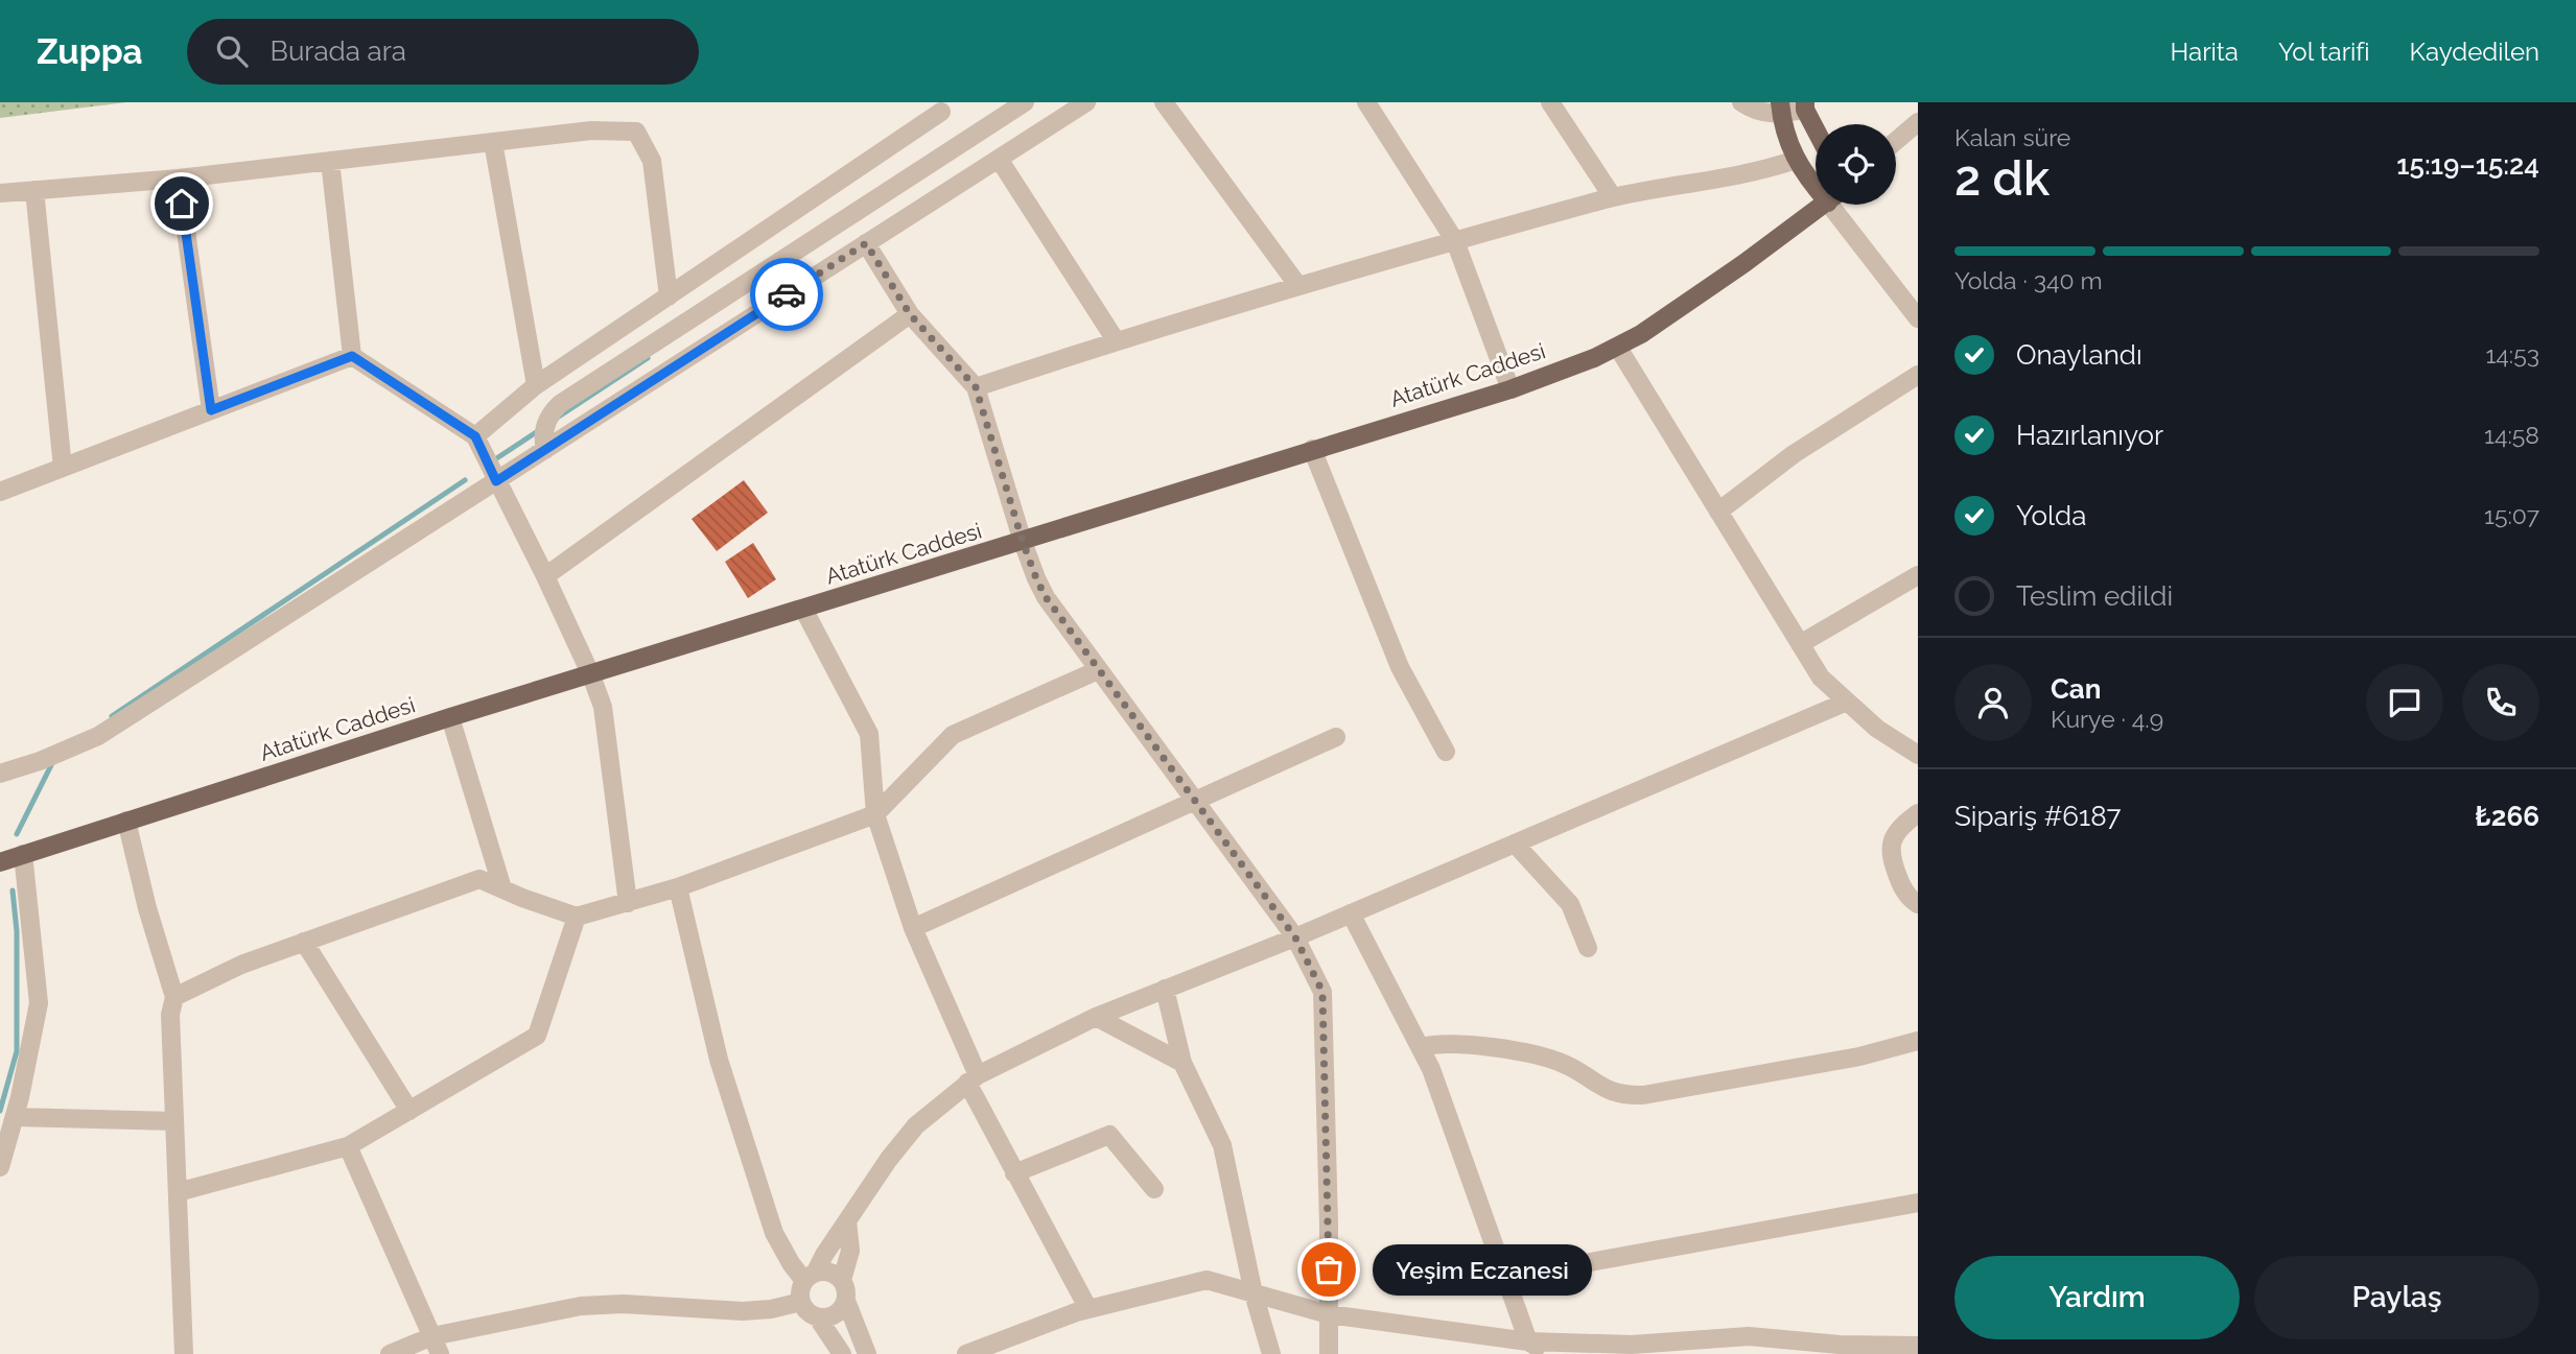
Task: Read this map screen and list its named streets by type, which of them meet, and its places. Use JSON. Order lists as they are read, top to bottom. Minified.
{"streets":{"main road":["Atatürk Caddesi"]},"places":["Yeşim Eczanesi"],"page":{"header":"Zuppa","search":"Burada ara","nav":["Harita","Yol tarifi","Kaydedilen"],"heading":["2 dk","Kalan süre","15:19–15:24"],"panel":["Can","Kurye · 4.9","Sipariş #6187","₺266"],"bar":"Yolda · 340 m","list":[["Onaylandı","14:53"],["Hazırlanıyor","14:58"],["Yolda","15:07"],"Teslim edildi"],"buttons":["Yardım","Paylaş"],"bubble":"Yeşim Eczanesi"}}
